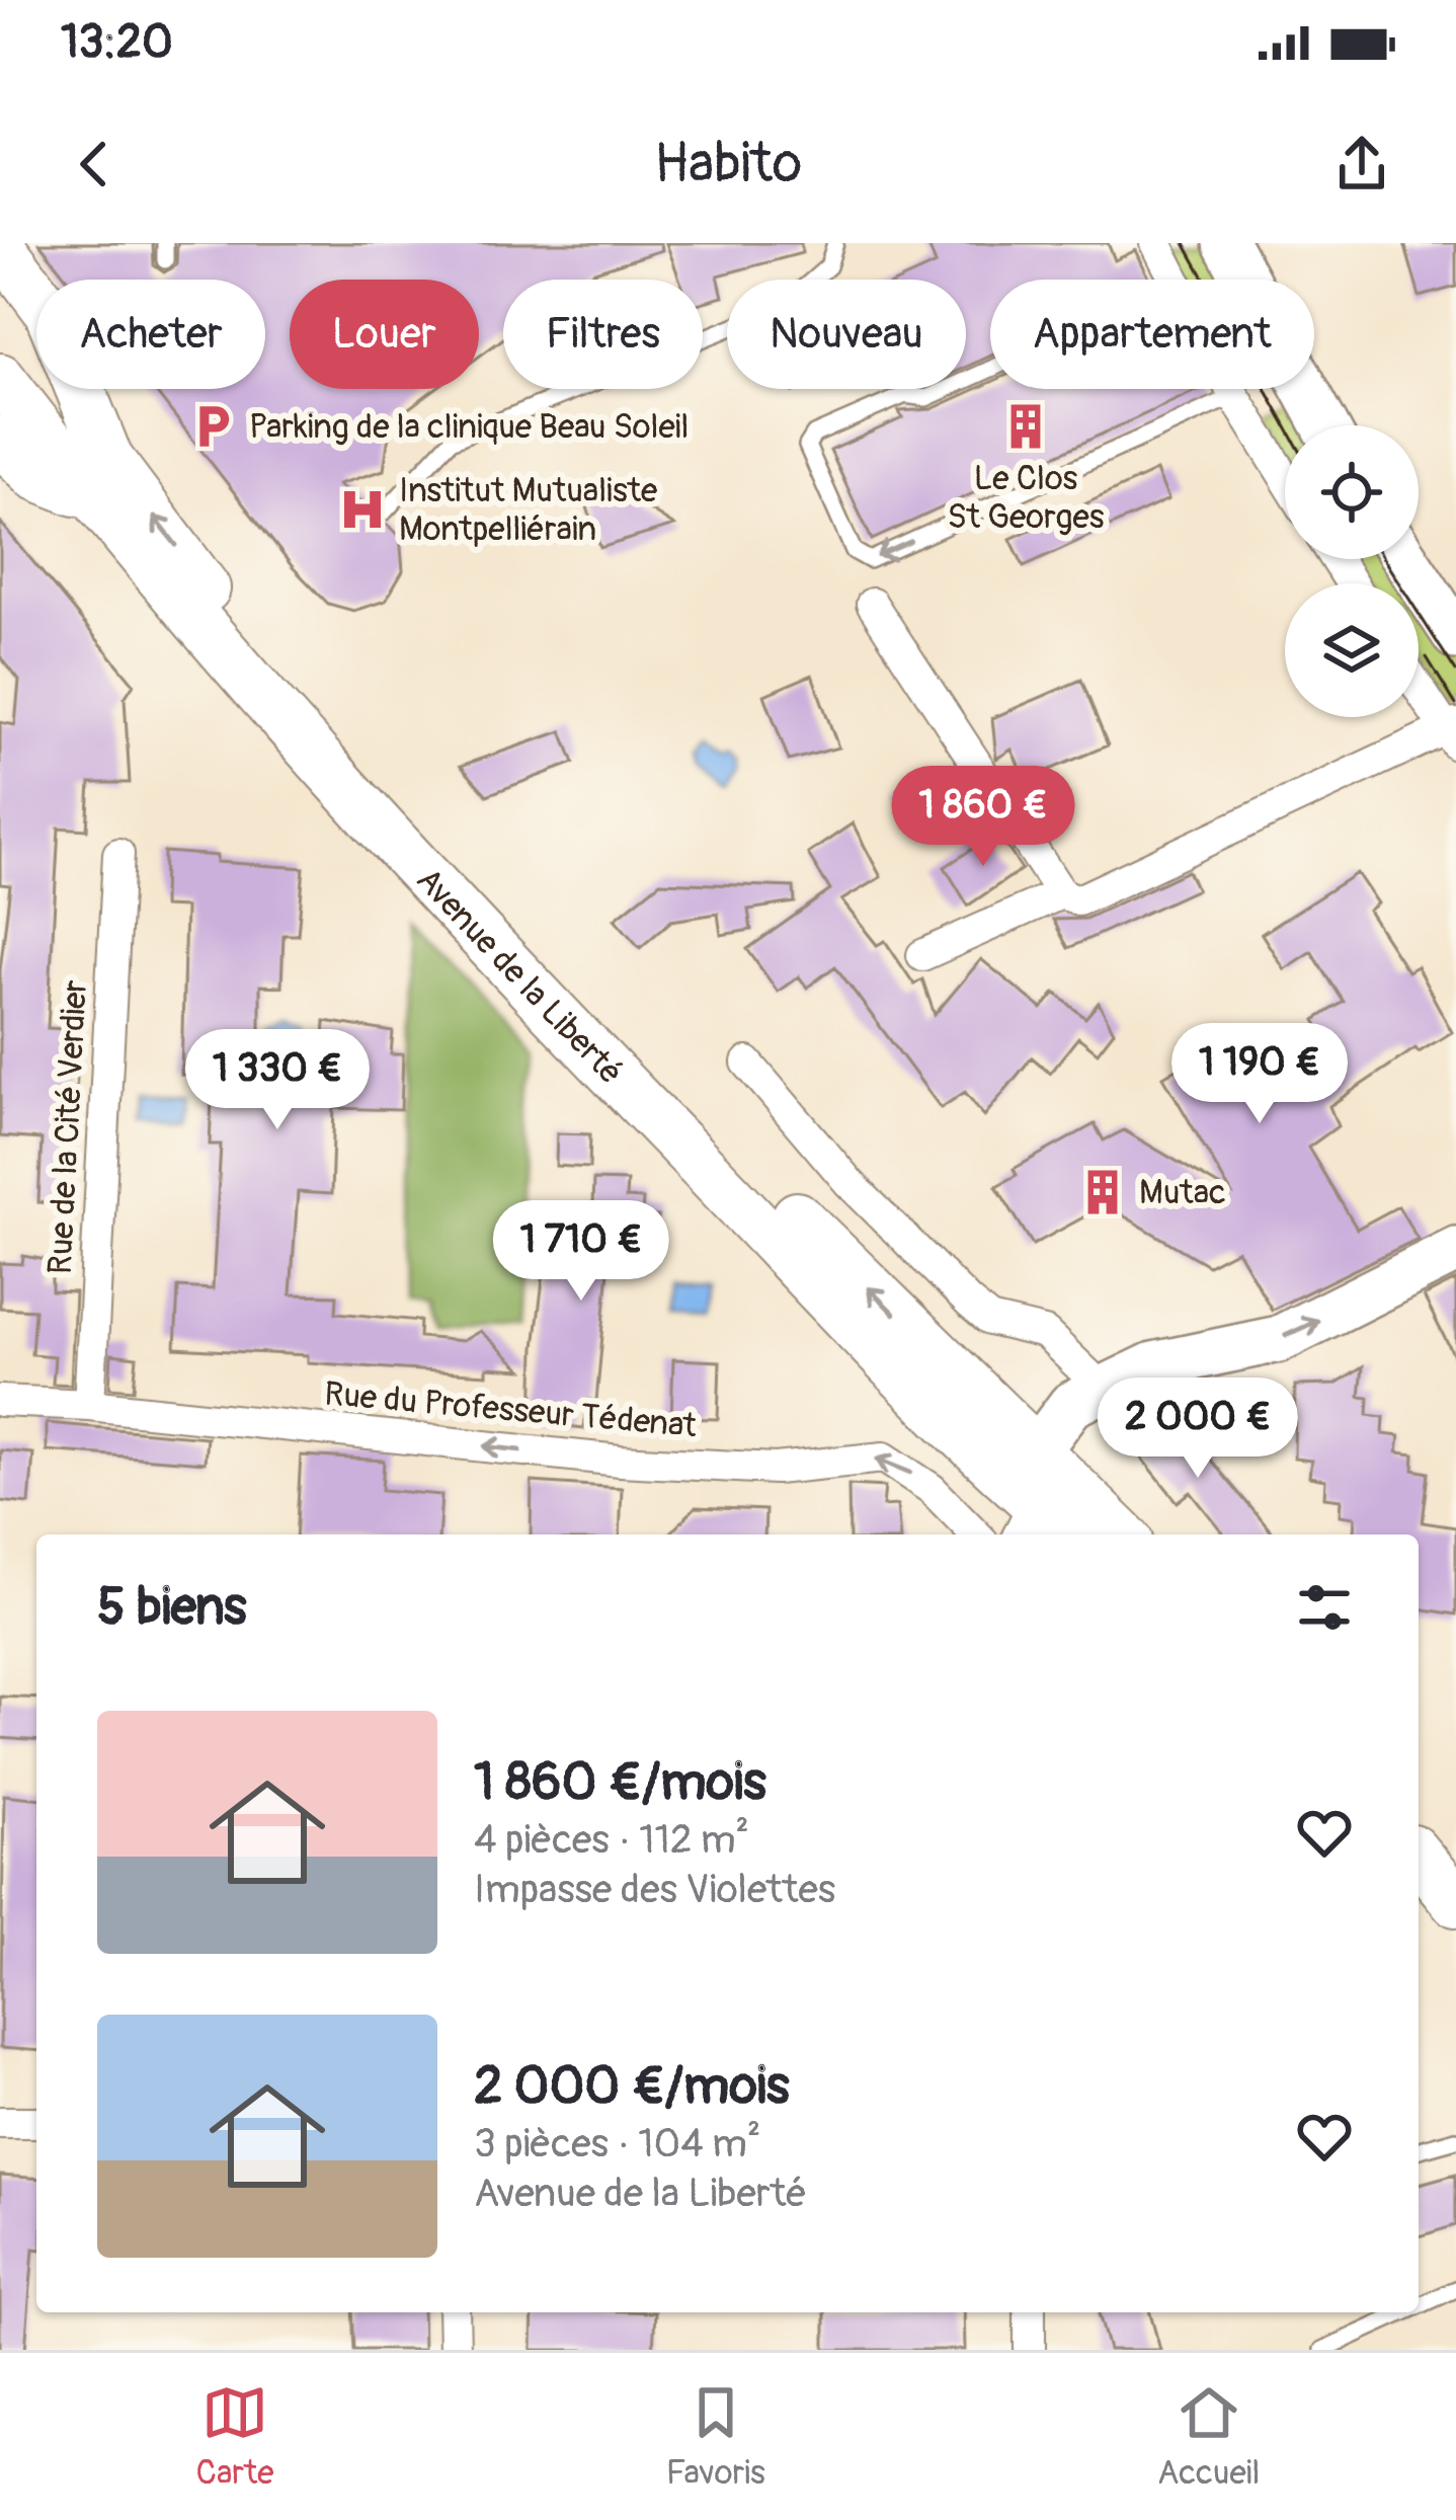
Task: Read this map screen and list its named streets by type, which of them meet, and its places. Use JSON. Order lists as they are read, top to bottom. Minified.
{"streets":{"main road":["Avenue de la Liberté"],"street":["Rue de la Cité Verdier","Rue du Professeur Tédenat"]},"crossings":[["Rue de la Cité Verdier","Rue du Professeur Tédenat"]],"one_way":["Rue du Professeur Tédenat"],"places":{"parking":["Parking de la clinique Beau Soleil"],"building":["Le Clos St Georges","Mutac"],"hospital":["Institut Mutualiste Montpelliérain"]},"page":{"status":"13:20","header":"Habito","chip":["Acheter","Louer","Filtres","Nouveau","Appartement"],"price":["1 860 €","1 190 €","1 330 €","1 710 €","2 000 €"],"heading":"5 biens","list":[{"name":"1 860 €/mois","note":"4 pièces · 112 m² · Impasse des Violettes"},{"name":"2 000 €/mois","note":"3 pièces · 104 m² · Avenue de la Liberté"}],"tabs":["Carte","Favoris","Accueil"]}}
